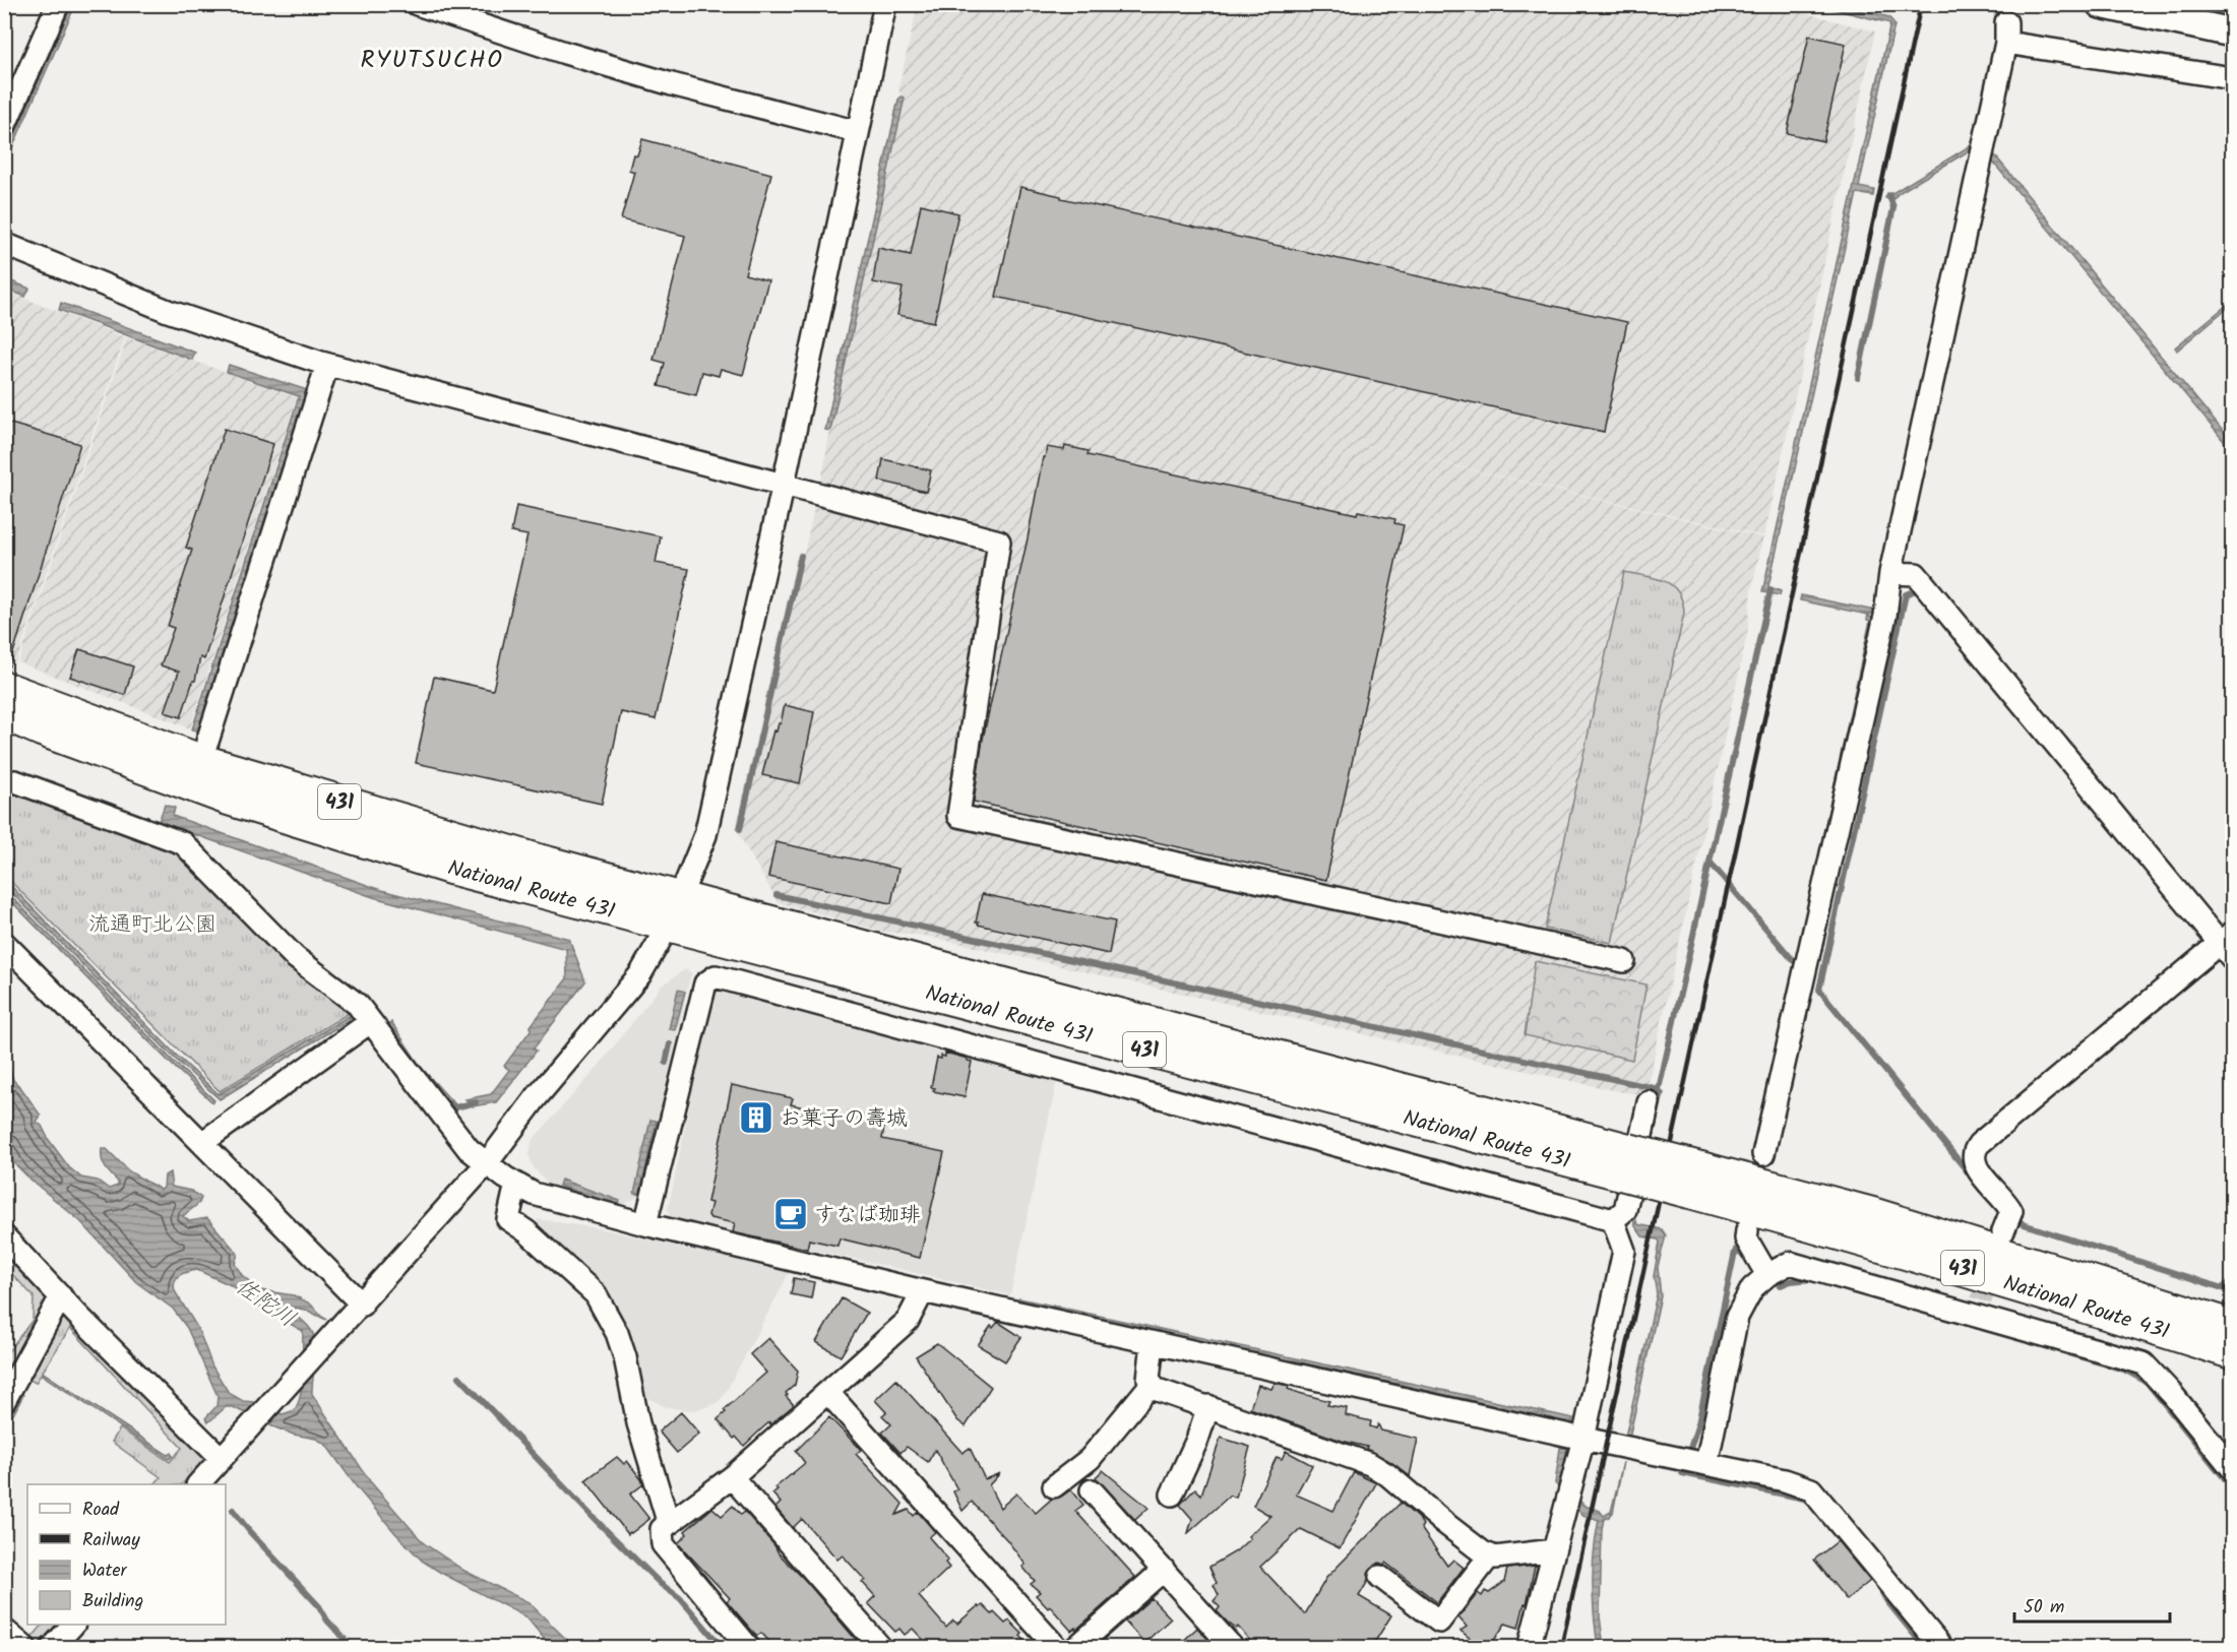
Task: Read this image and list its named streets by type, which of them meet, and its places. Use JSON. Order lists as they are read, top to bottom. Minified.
{"streets":{"highway":["431","National Route 431"]},"districts":["RYUTSUCHO"],"water":["佐陀川"],"parks":["流通町北公園"],"places":{"building":["お菓子の壽城"],"cafe":["すなば珈琲"]},"legend":["Road","Railway","Water","Building"],"scale_bar":"50 m"}
